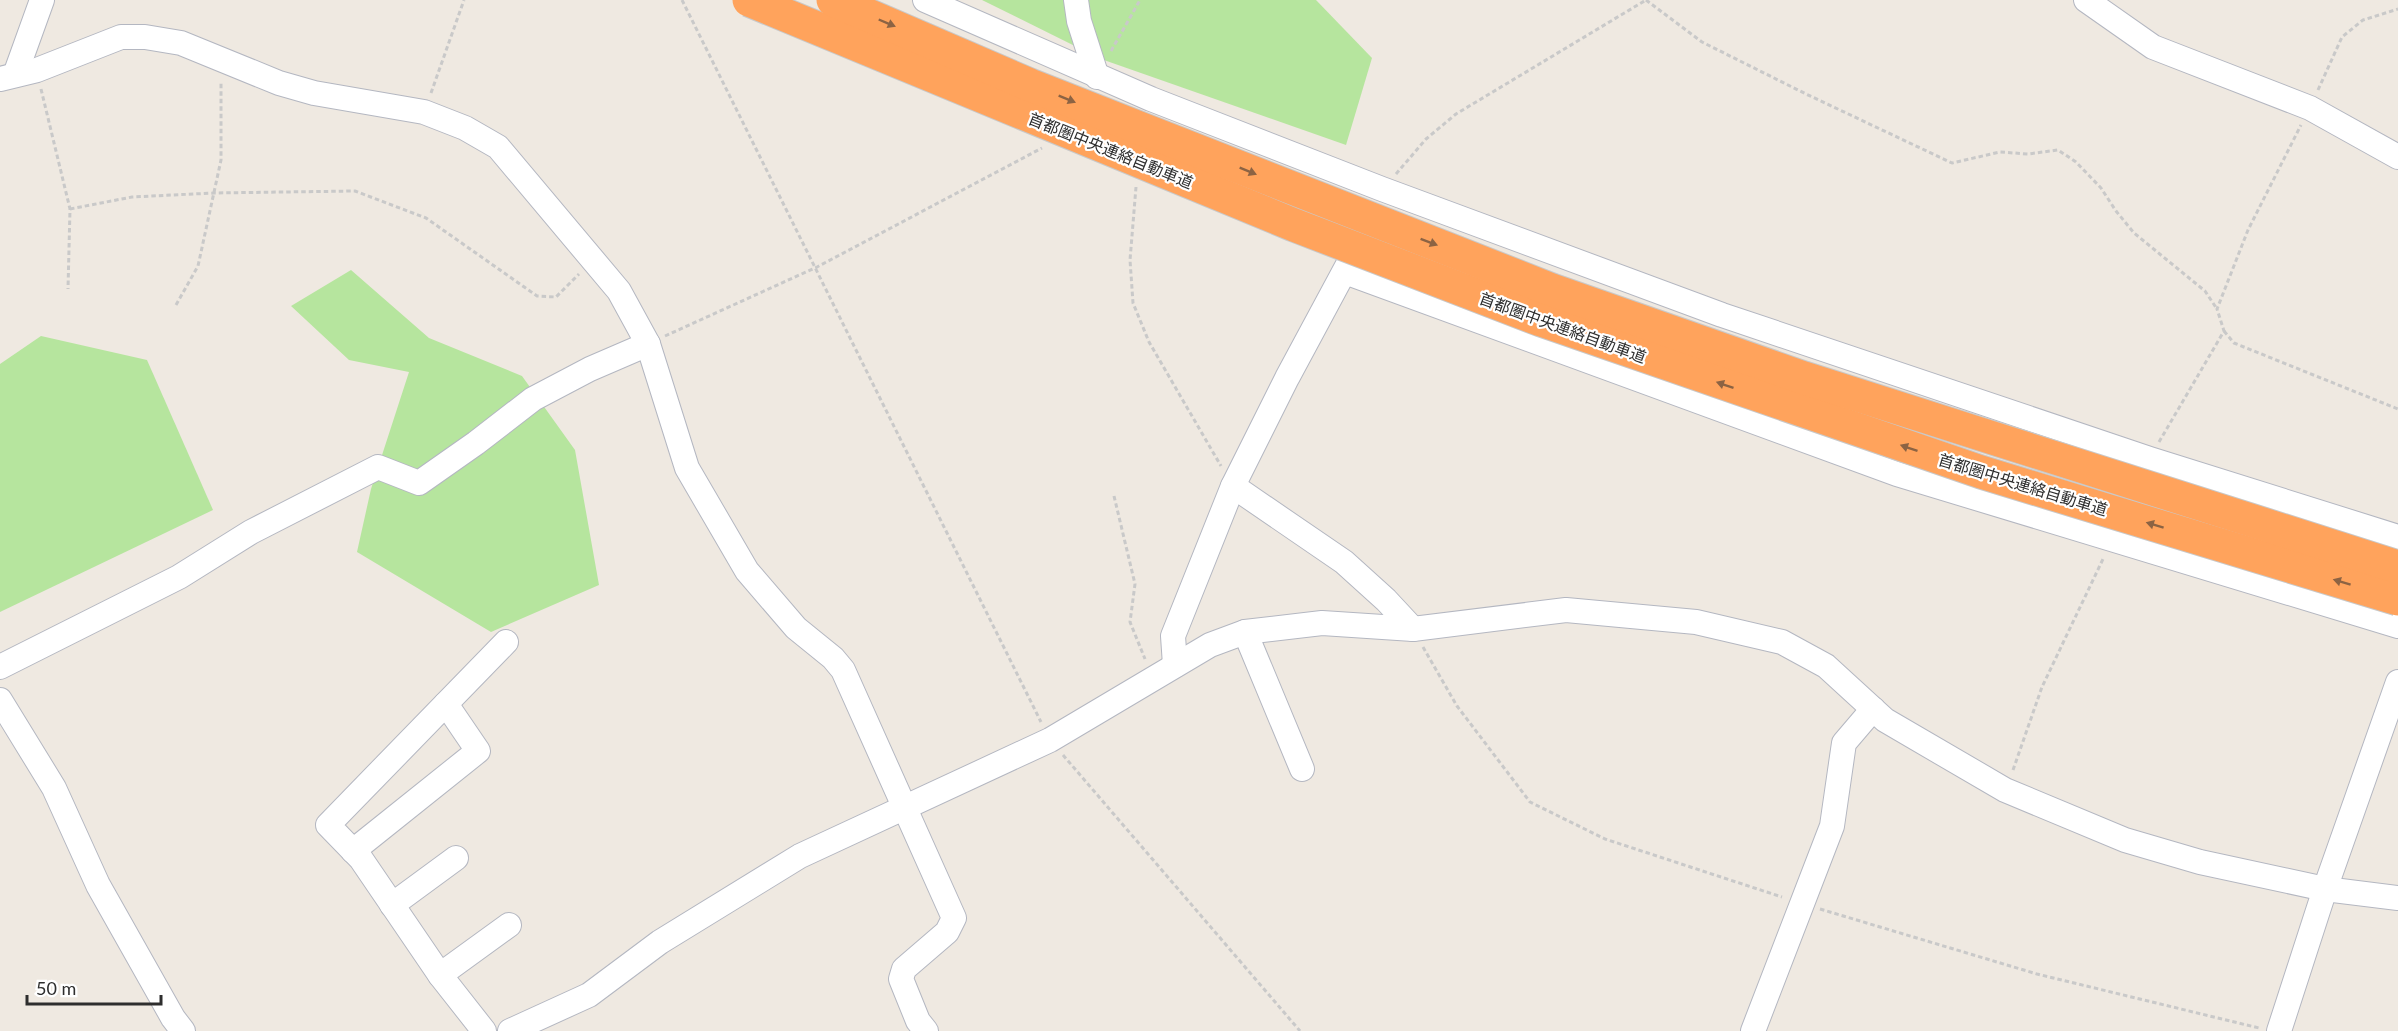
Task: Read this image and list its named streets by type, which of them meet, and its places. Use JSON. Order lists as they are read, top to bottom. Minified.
{"streets":{"highway":["首都圏中央連絡自動車道"]},"scale_bar":"50 m"}
